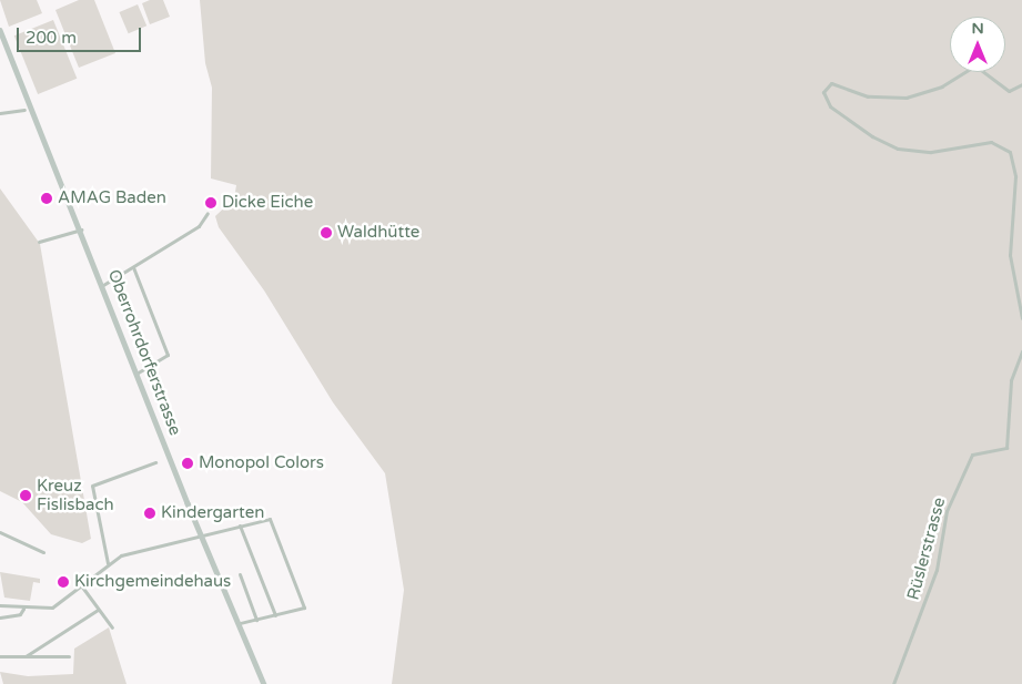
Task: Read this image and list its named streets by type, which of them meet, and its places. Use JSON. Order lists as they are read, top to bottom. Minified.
{"streets":{"main road":["Oberrohrdorferstrasse"],"street":["Rüslerstrasse"]},"places":["AMAG Baden","Dicke Eiche","Waldhütte","Monopol Colors","Kreuz Fislisbach","Kindergarten","Kirchgemeindehaus"],"scale_bar":"200 m","north":"top"}
